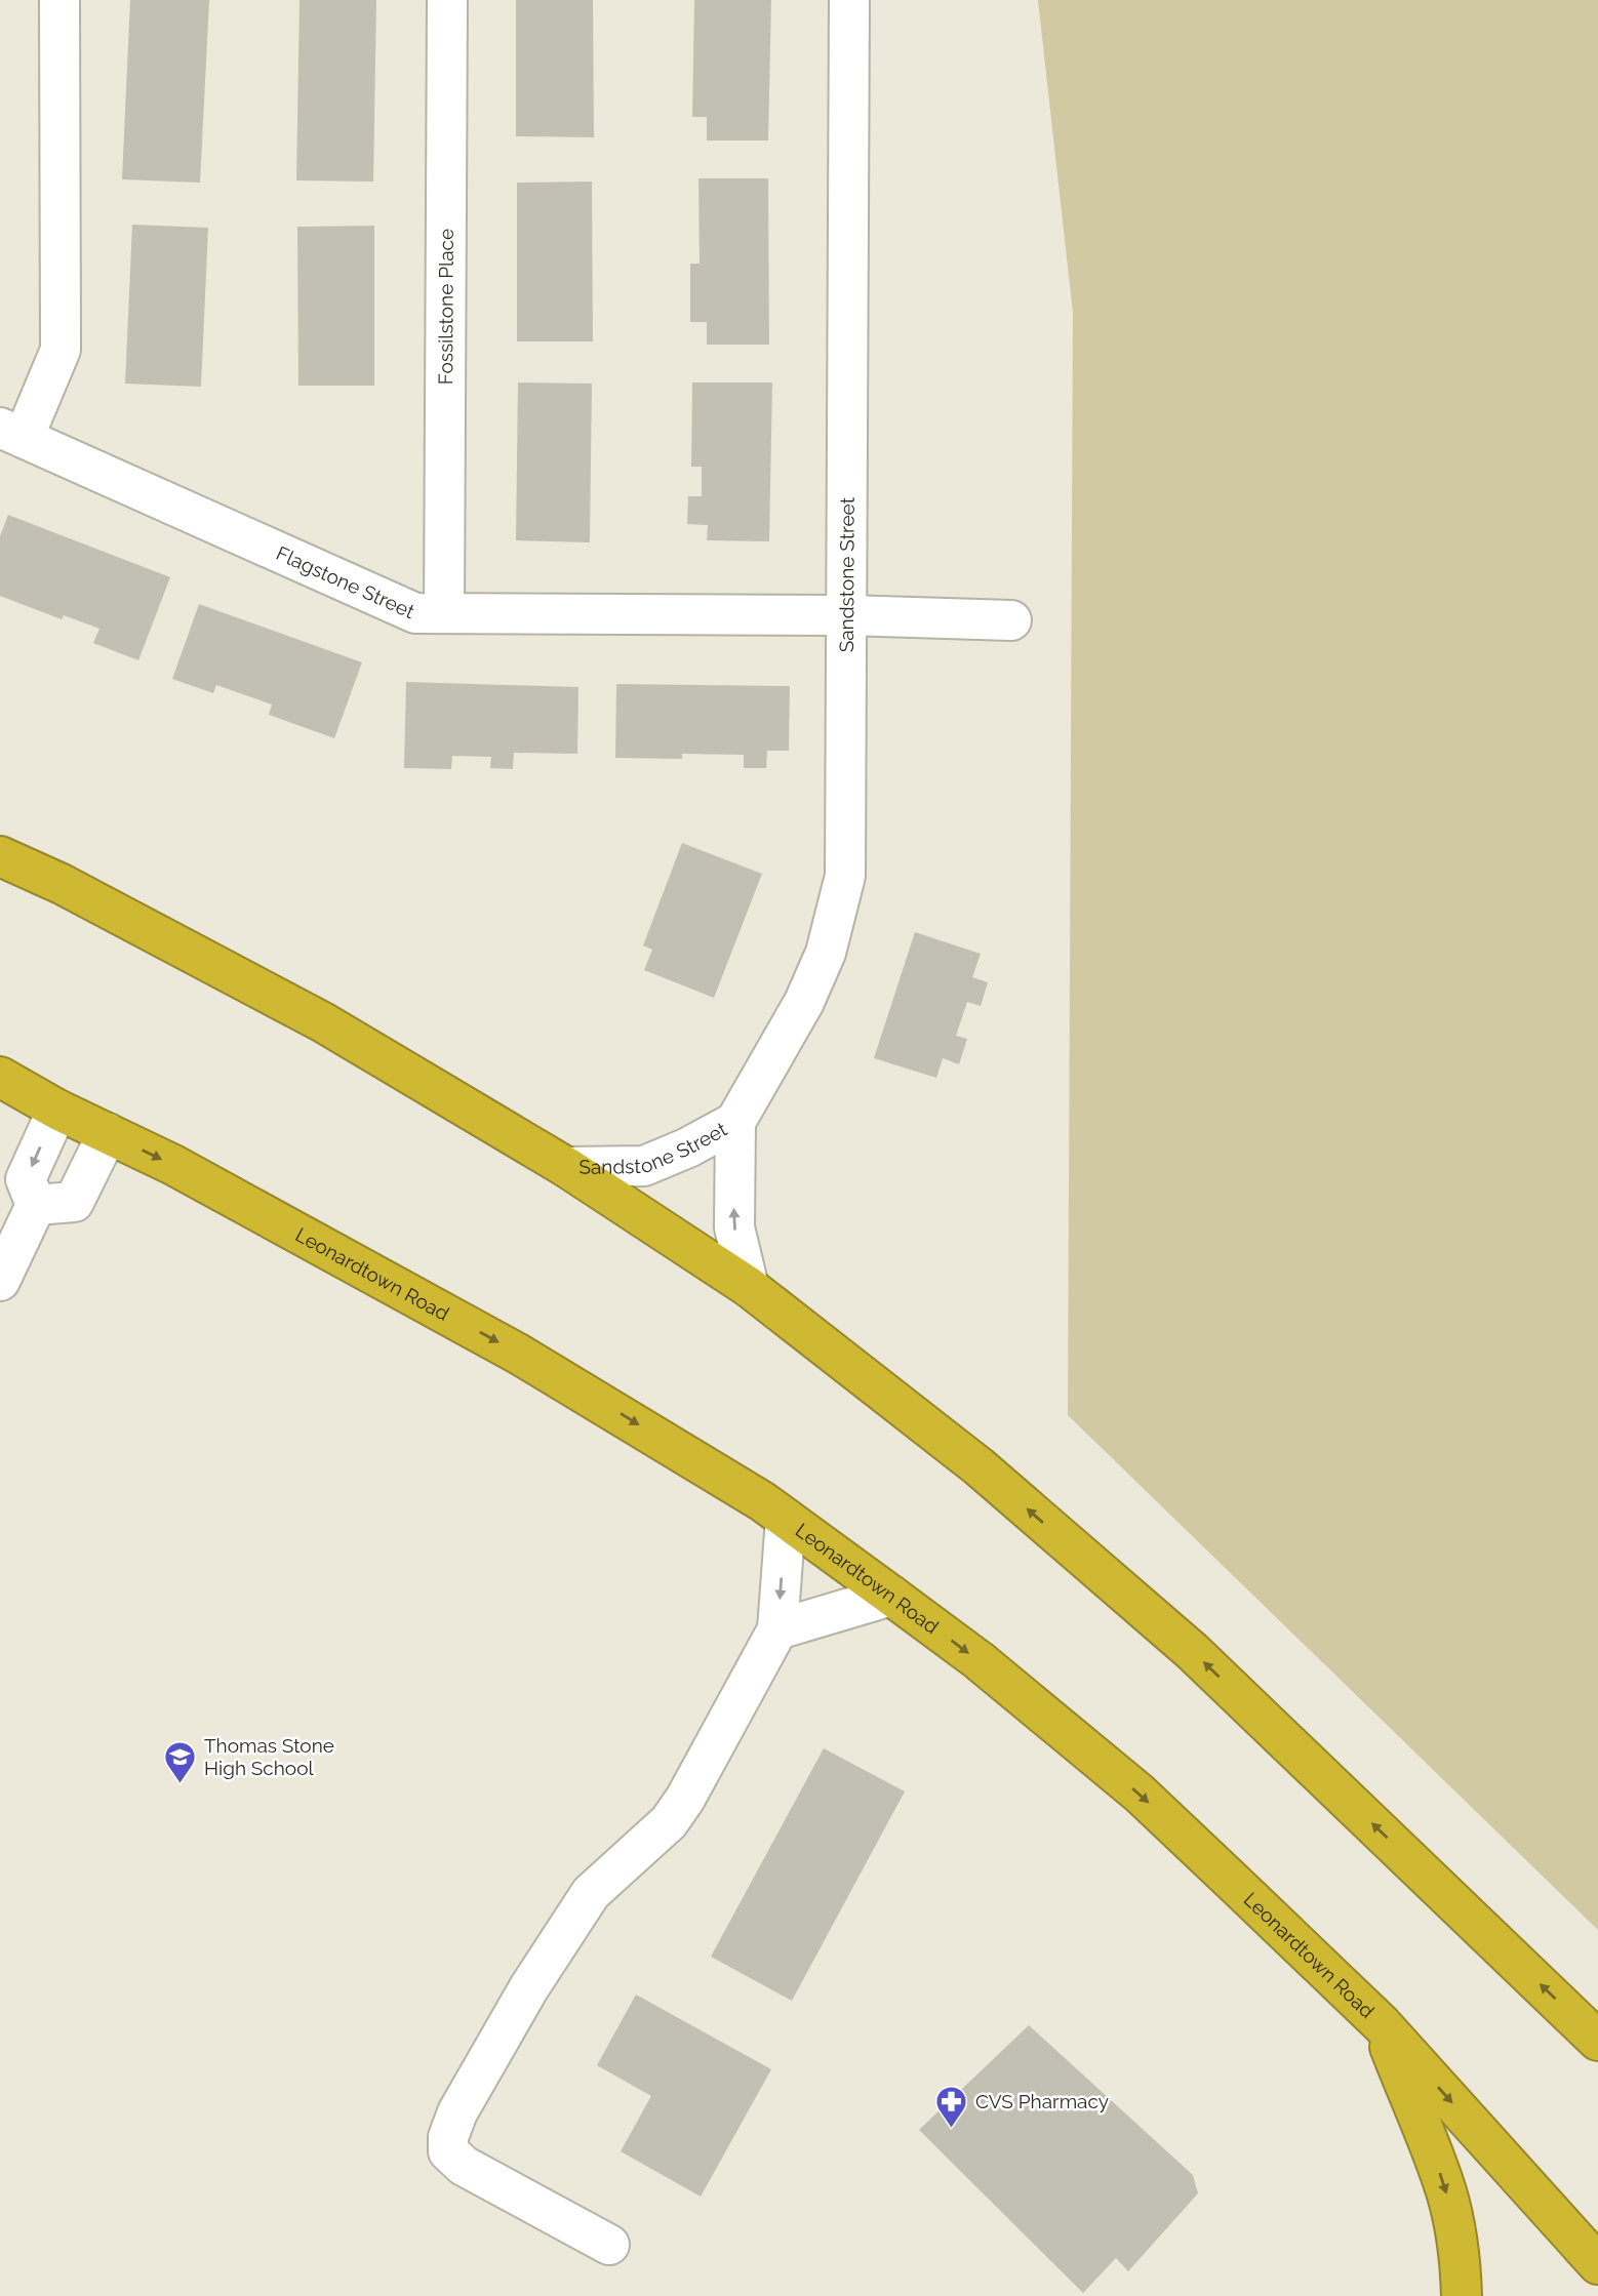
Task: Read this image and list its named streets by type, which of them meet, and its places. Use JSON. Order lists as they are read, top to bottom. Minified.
{"streets":{"highway":["Leonardtown Road"],"street":["Fossilstone Place","Sandstone Street","Flagstone Street"]},"crossings":[["Fossilstone Place","Flagstone Street"],["Sandstone Street","Flagstone Street"]],"places":{"school or university":["Thomas Stone High School"],"pharmacy":["CVS Pharmacy"]}}
